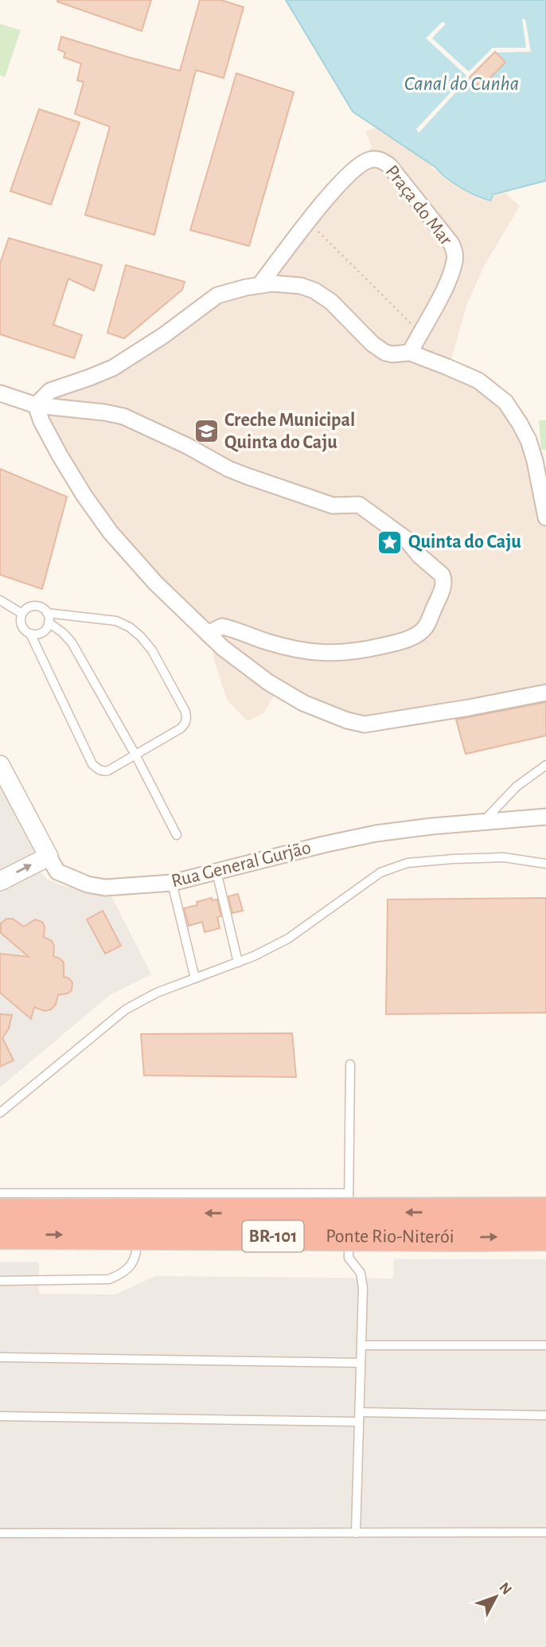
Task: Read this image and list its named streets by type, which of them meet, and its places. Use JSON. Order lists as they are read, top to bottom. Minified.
{"streets":{"highway":["BR-101","Ponte Rio-Niterói"],"street":["Praça do Mar","Rua General Gurjão"]},"water":["Canal do Cunha"],"places":{"school or university":["Creche Municipal Quinta do Caju"],"place":["Quinta do Caju"]},"north":"top right"}
